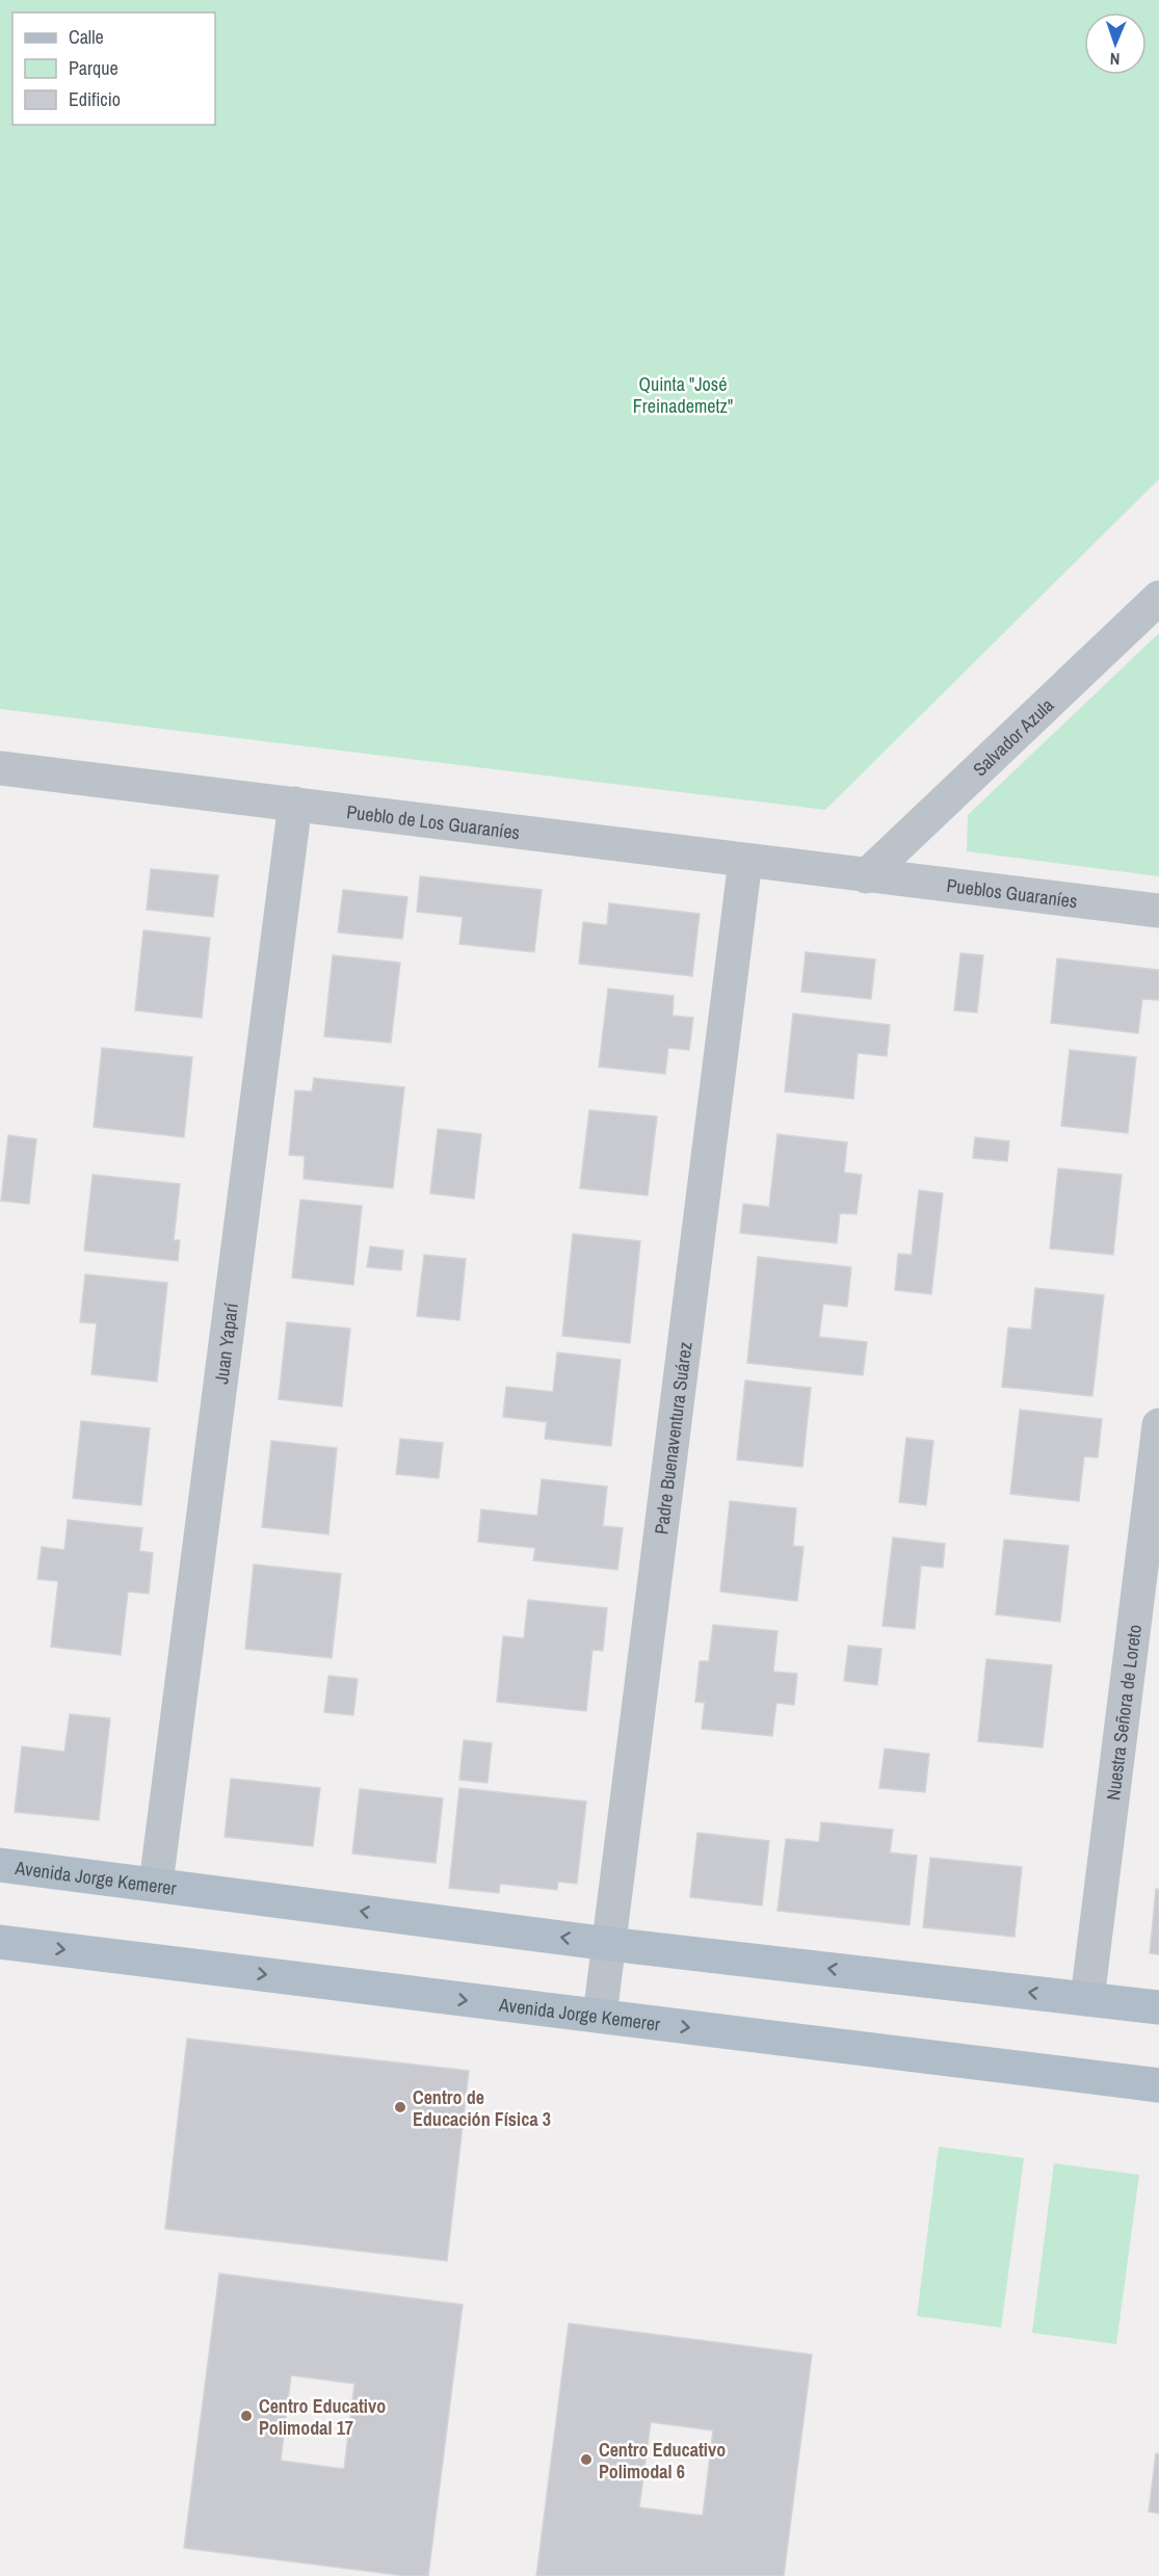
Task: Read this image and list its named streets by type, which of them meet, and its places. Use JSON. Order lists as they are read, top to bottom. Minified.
{"streets":{"main road":["Avenida Jorge Kemerer"],"street":["Salvador Azula","Pueblo de Los Guaraníes","Pueblos Guaraníes","Juan Yaparí","Padre Buenaventura Suárez","Nuestra Señora de Loreto"]},"crossings":[["Salvador Azula","Pueblo de Los Guaraníes"],["Salvador Azula","Pueblos Guaraníes"],["Pueblo de Los Guaraníes","Pueblos Guaraníes"],["Pueblo de Los Guaraníes","Juan Yaparí"],["Pueblo de Los Guaraníes","Padre Buenaventura Suárez"],["Juan Yaparí","Avenida Jorge Kemerer"],["Padre Buenaventura Suárez","Avenida Jorge Kemerer"],["Nuestra Señora de Loreto","Avenida Jorge Kemerer"]],"parks":["Quinta \"José Freinademetz\""],"places":["Centro de Educación Física 3","Centro Educativo Polimodal 17","Centro Educativo Polimodal 6"],"legend":["Calle","Parque","Edificio"],"north":"bottom"}
